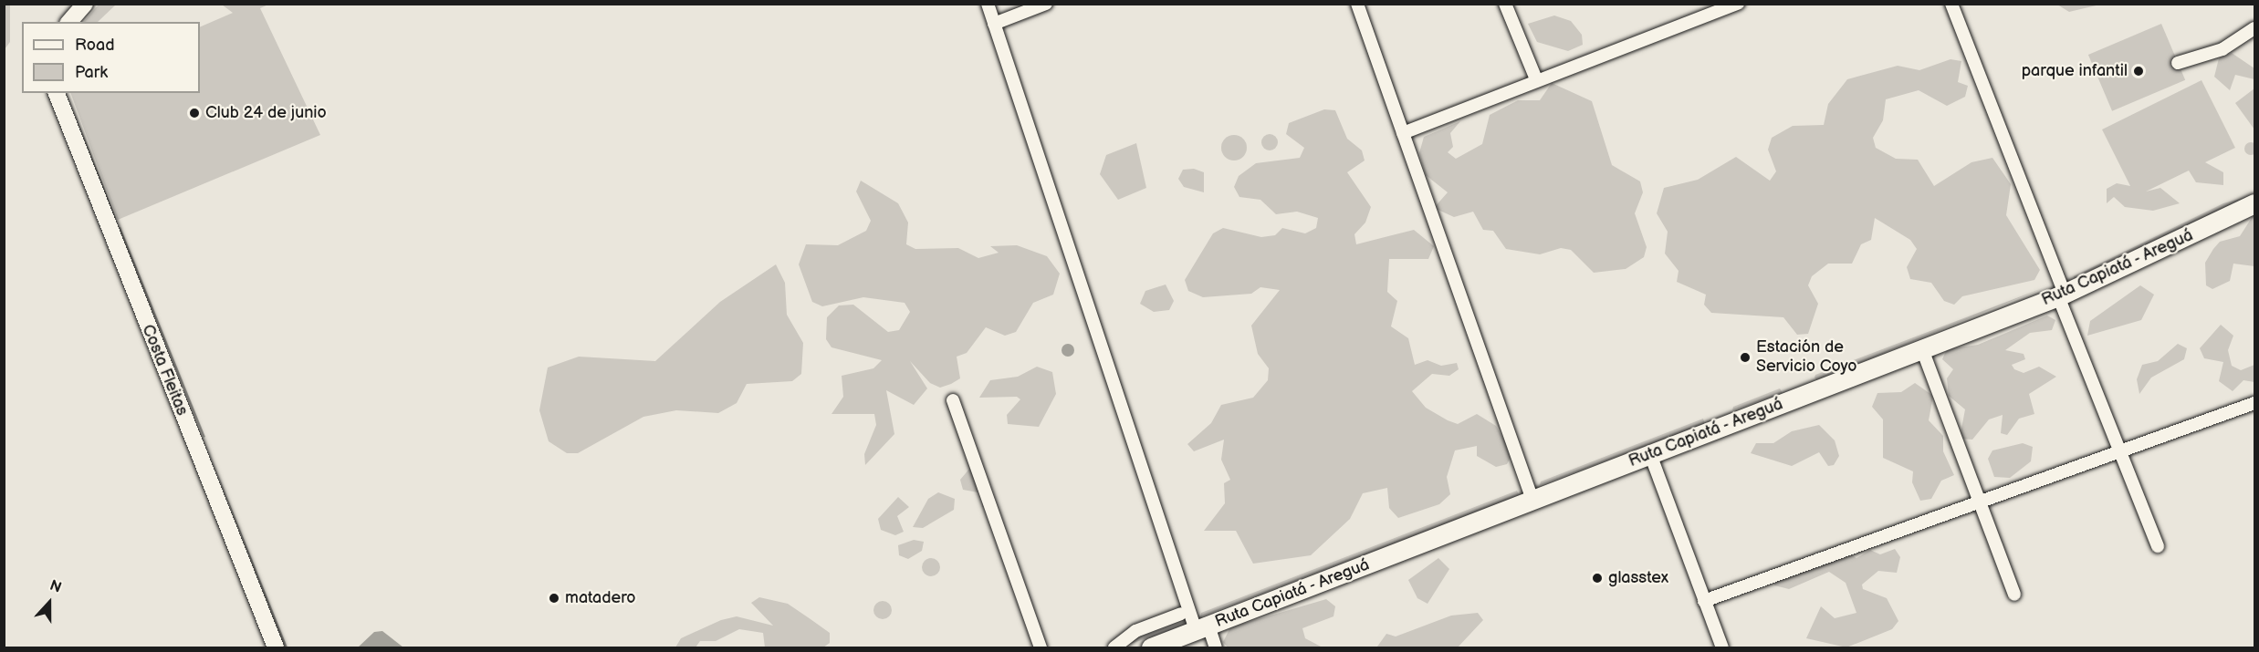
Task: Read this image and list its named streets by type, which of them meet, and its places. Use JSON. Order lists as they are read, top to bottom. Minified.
{"streets":{"main road":["Ruta Capiatá - Areguá","Costa Fleitas"]},"places":["parque infantil","Club 24 de junio","Estación de Servicio Coyo","glasstex","matadero"],"legend":["Road","Park"],"north":"top"}
